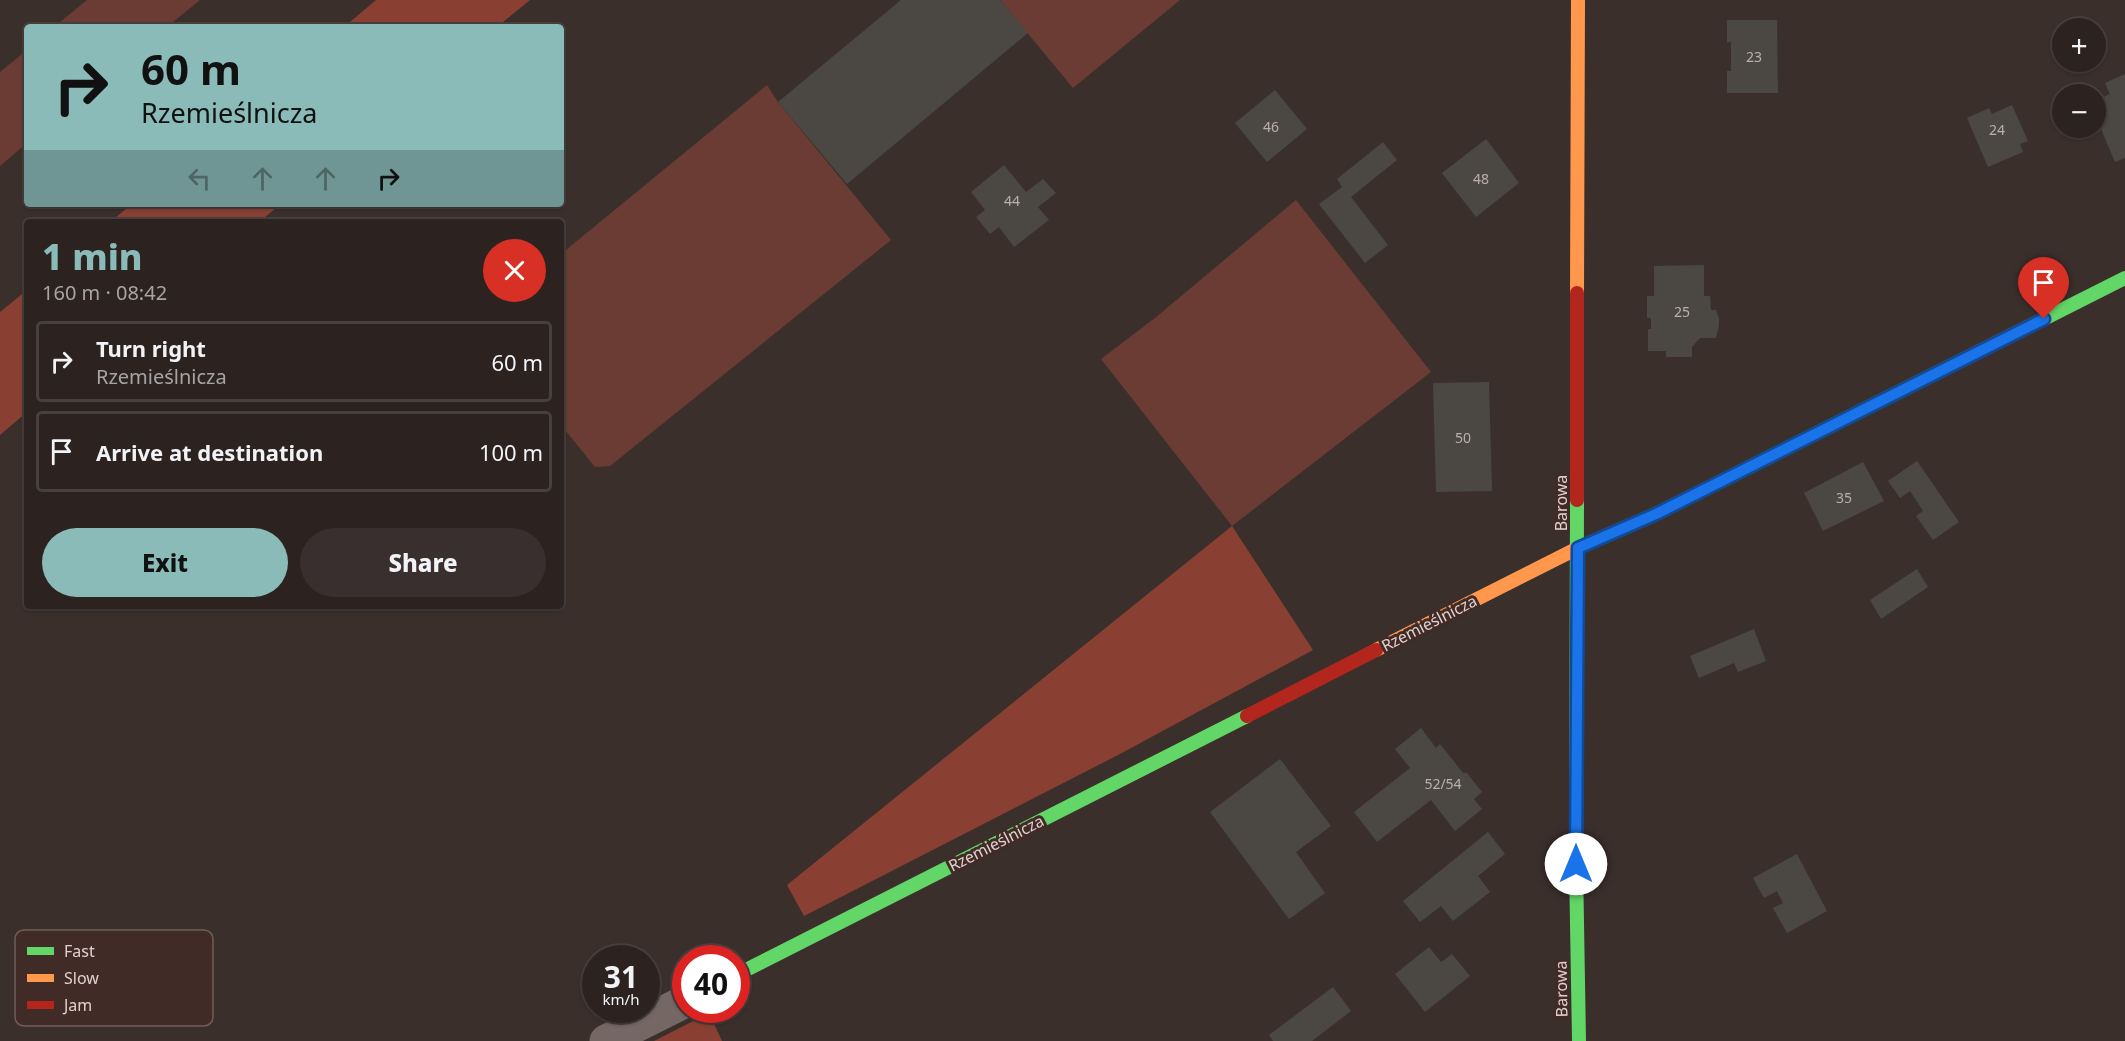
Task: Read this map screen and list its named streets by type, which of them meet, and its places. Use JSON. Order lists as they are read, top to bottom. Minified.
{"streets":{"street":["Barowa","Rzemieślnicza"]},"crossings":[["Barowa","Rzemieślnicza"]],"house_numbers":["23","46","24","48","44","25","50","35","52/54"],"legend":["Fast","Slow","Jam"],"page":{"map_buttons":["+","−"],"turn":["60 m","Rzemieślnicza"],"heading":["1 min","160 m · 08:42"],"list":[{"name":"Turn right","note":"Rzemieślnicza","value":"60 m"},{"name":"Arrive at destination","value":"100 m"}],"buttons":["Exit","Share"],"speed":"31 km/h","limit":"40"}}
